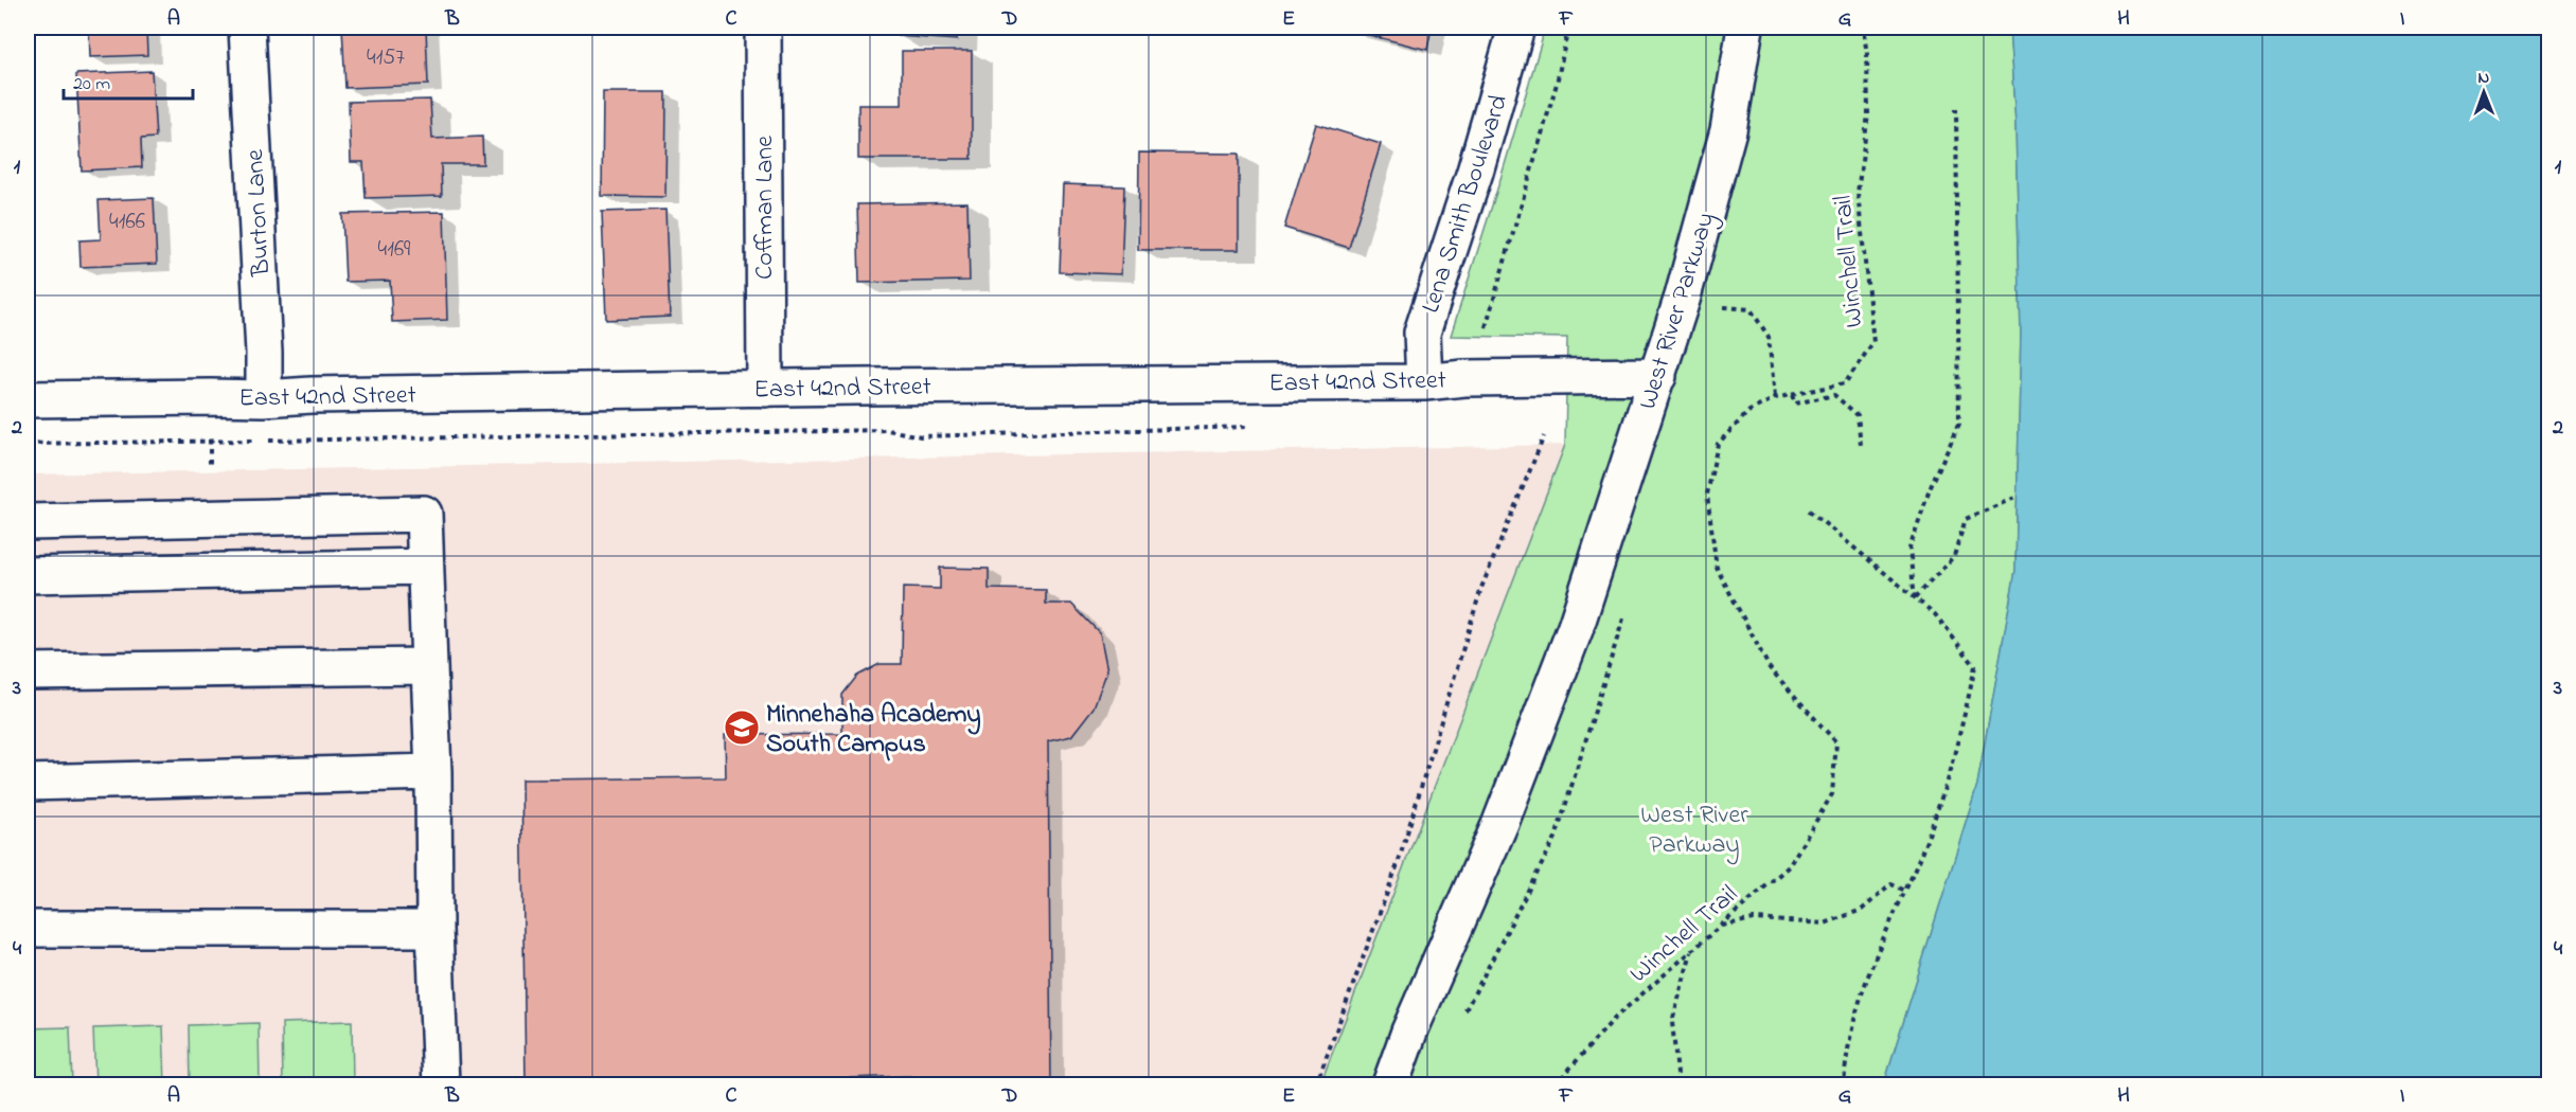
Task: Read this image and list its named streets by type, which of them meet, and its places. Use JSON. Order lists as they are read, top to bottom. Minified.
{"streets":{"street":["Lena Smith Boulevard","Coffman Lane","Burton Lane","West River Parkway","East 42nd Street"],"path":["Winchell Trail"]},"crossings":[["Lena Smith Boulevard","East 42nd Street"],["Coffman Lane","East 42nd Street"],["Burton Lane","East 42nd Street"],["West River Parkway","East 42nd Street"]],"parks":["West River Parkway"],"places":{"school or university":["Minnehaha Academy South Campus"]},"house_numbers":["4157","4166","4169"],"scale_bar":"20 m","north":"top","grid":{"columns":["A","B","C","D","E","F","G","H","I"],"rows":["1","2","3","4"]}}
